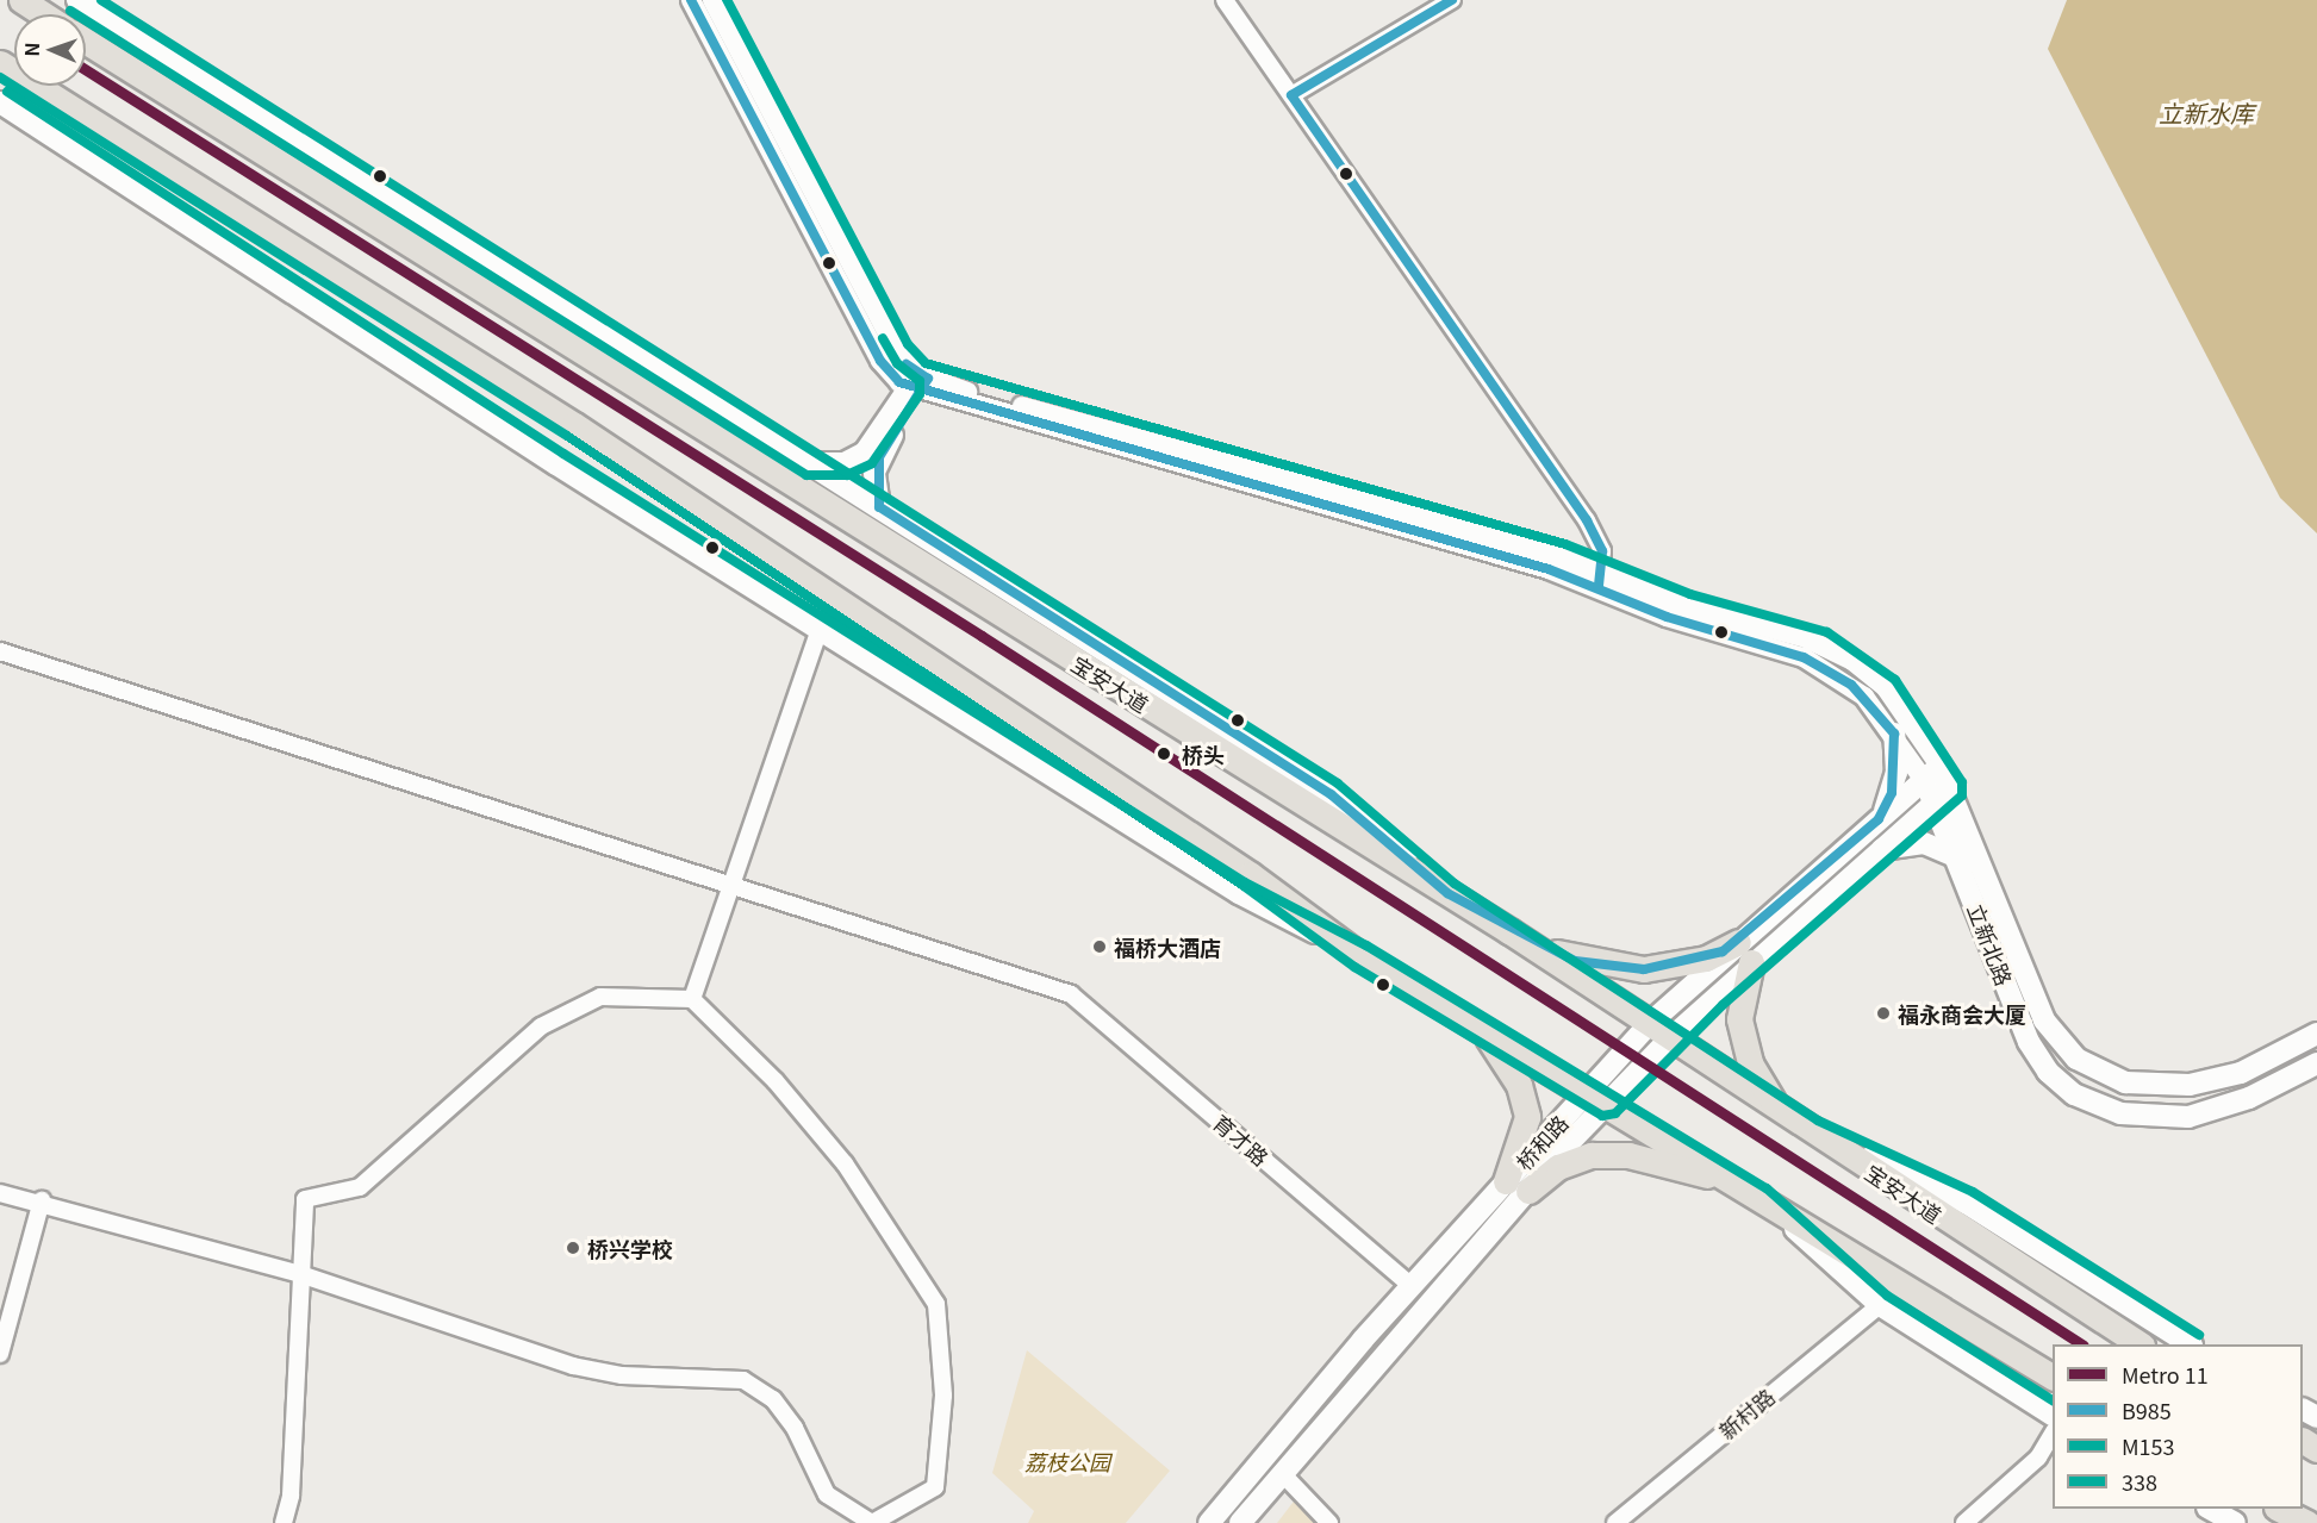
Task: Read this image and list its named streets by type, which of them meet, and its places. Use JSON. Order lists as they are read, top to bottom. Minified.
{"streets":{"main road":["宝安大道","立新北路","桥和路"],"street":["育才路","新村路"]},"crossings":[["宝安大道","桥和路"],["立新北路","桥和路"],["育才路","桥和路"]],"water":["立新水库"],"parks":["荔枝公园"],"places":["桥头","福桥大酒店","福永商会大厦","桥兴学校"],"lines":["transit line B985","transit line M153","transit line 338","metro line 11"],"legend":["Metro 11","B985","M153","338"],"north":"left"}
